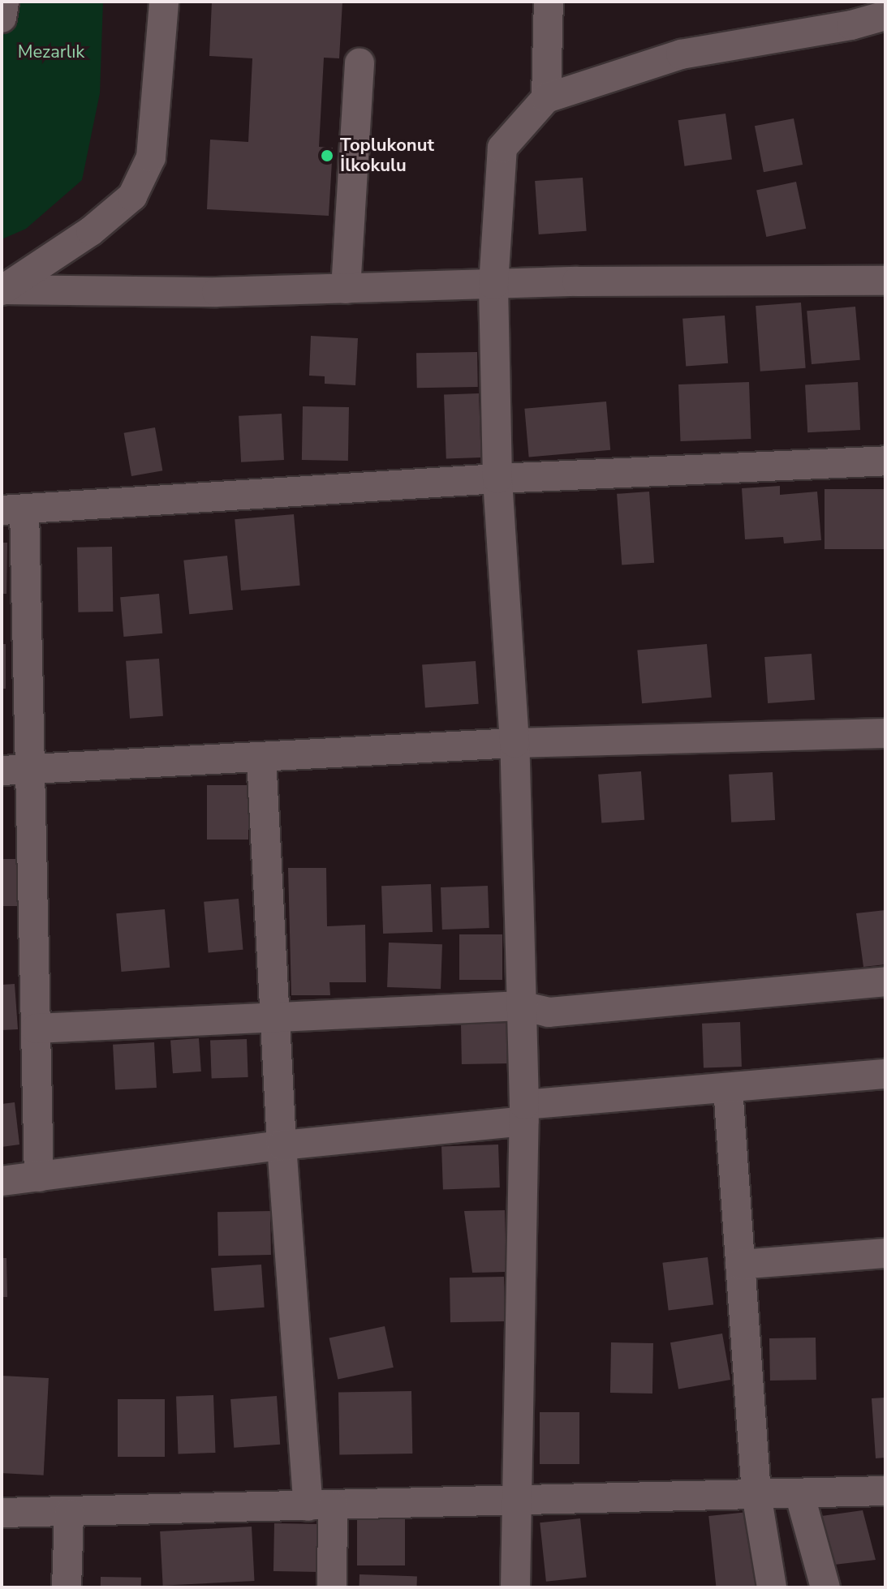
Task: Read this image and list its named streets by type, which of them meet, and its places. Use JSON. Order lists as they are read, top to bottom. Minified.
{"parks":["Mezarlık"],"places":["Toplukonut İlkokulu"]}
